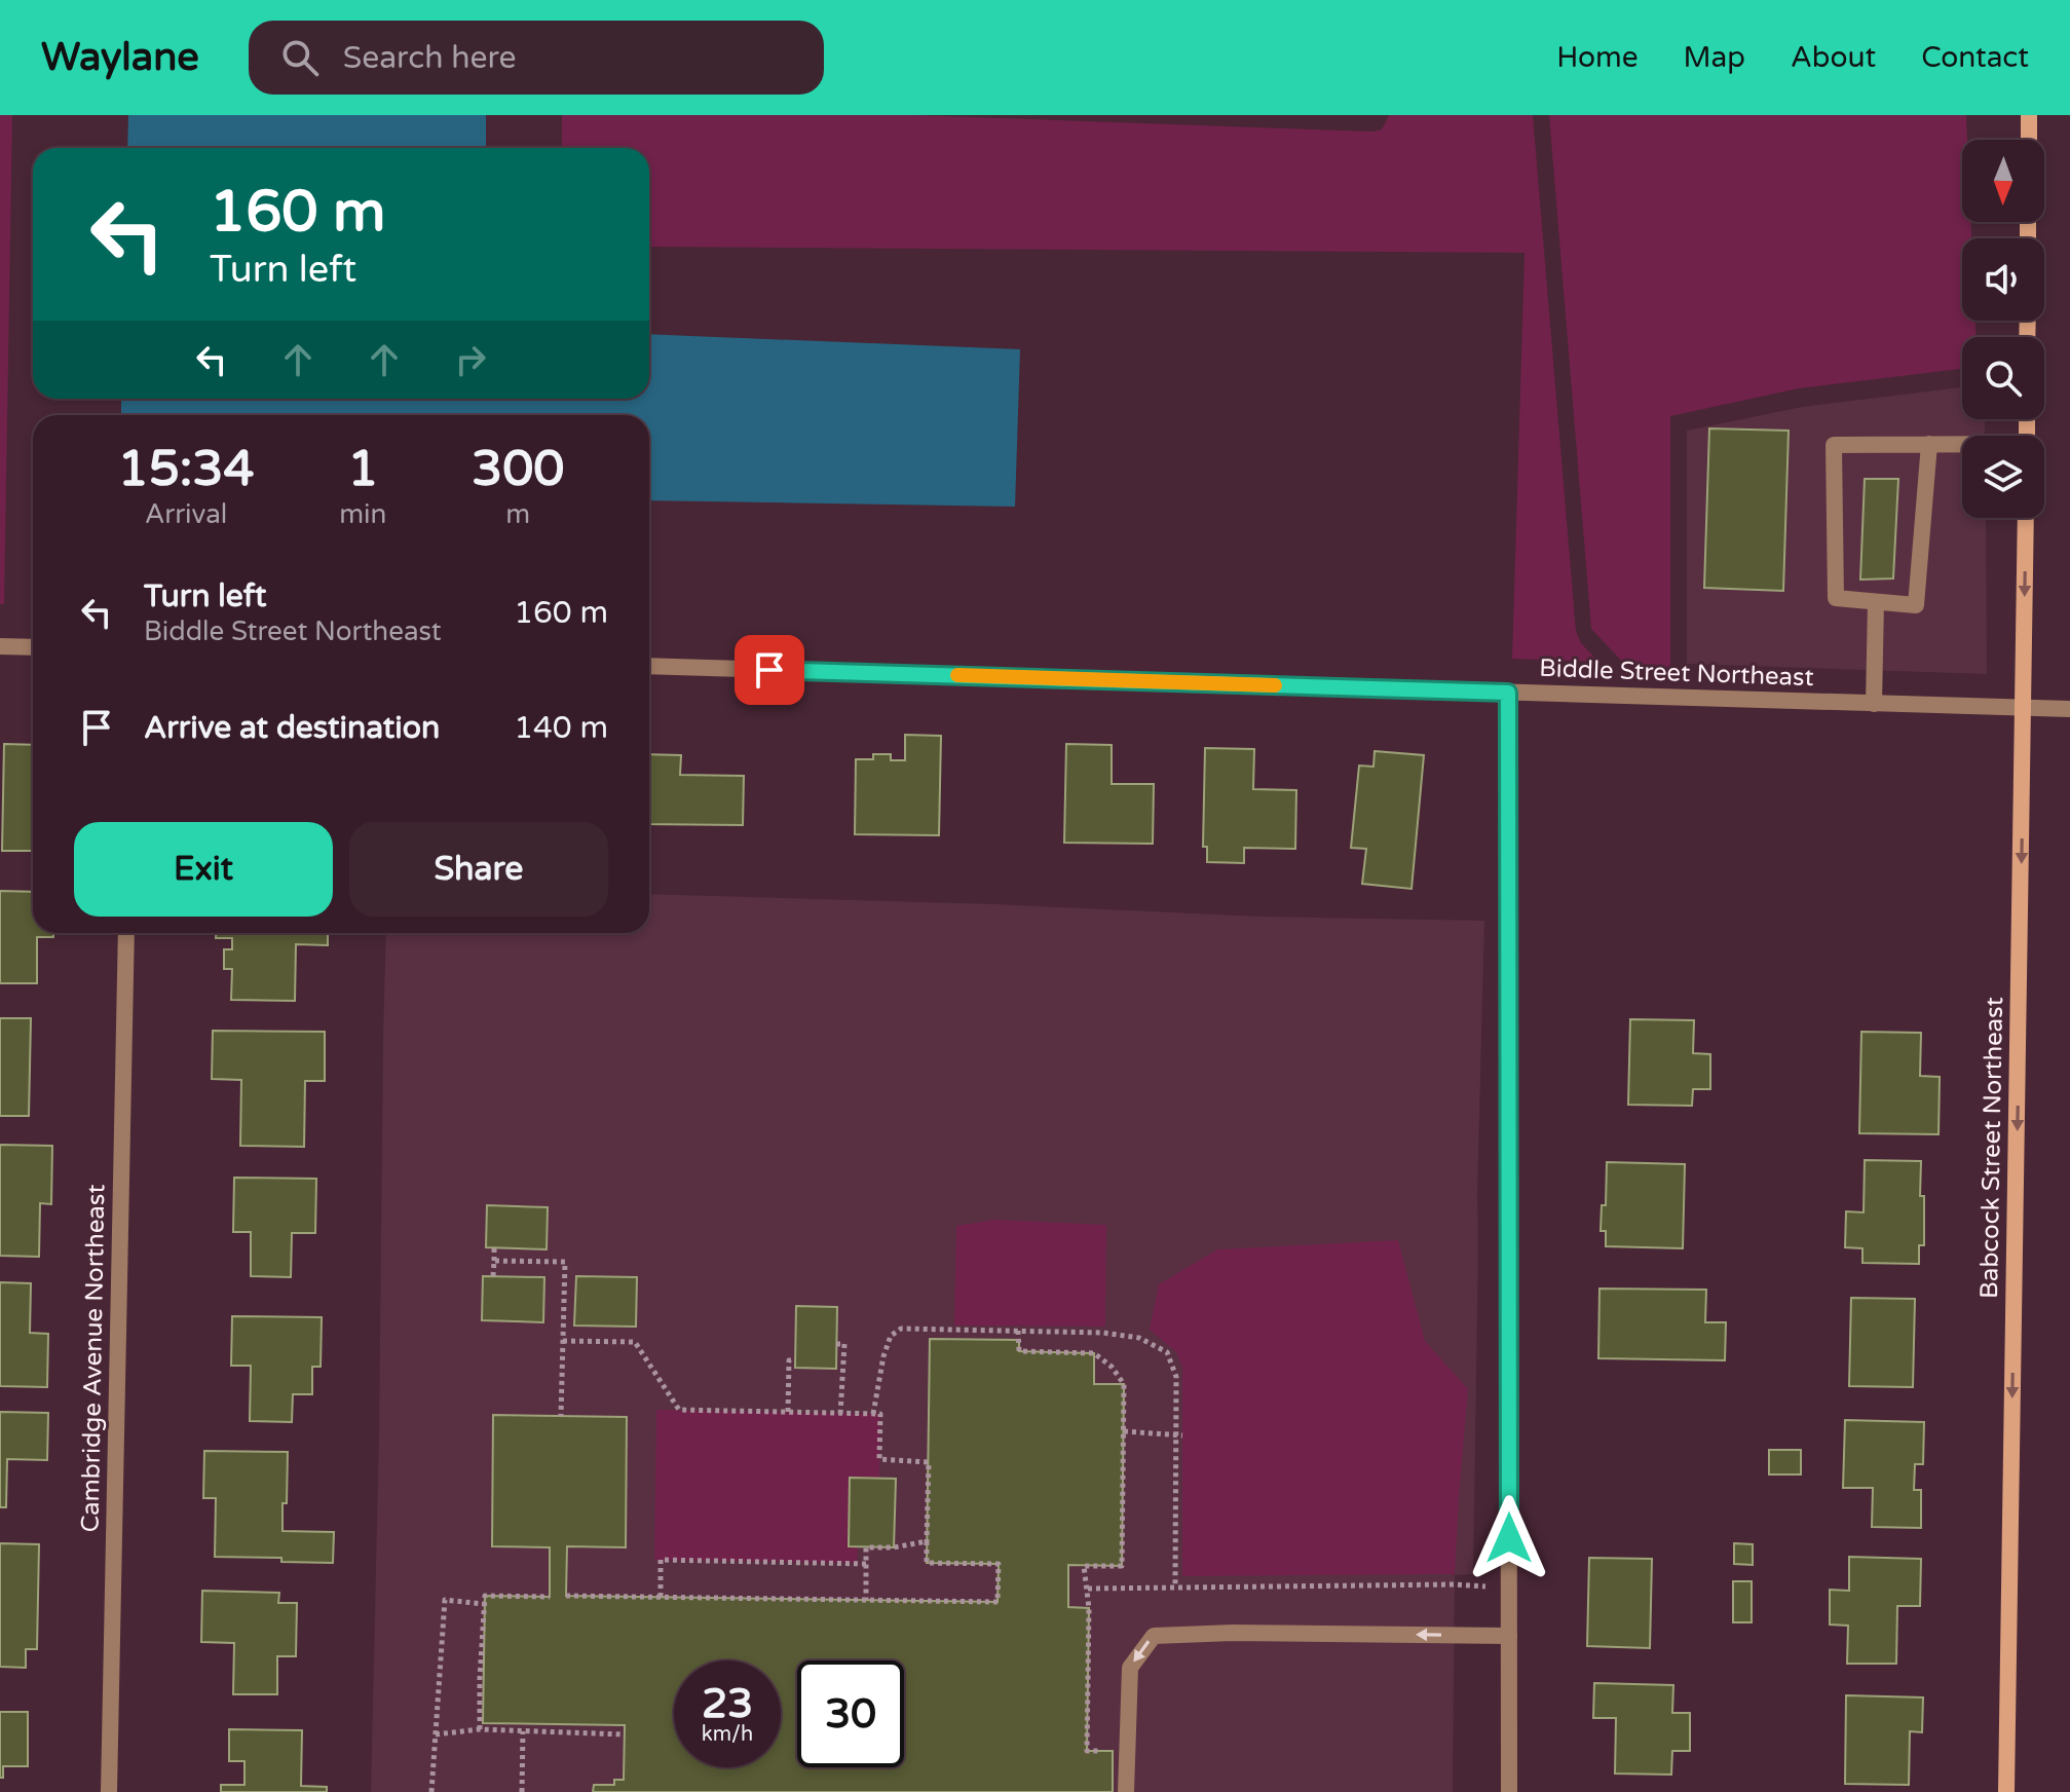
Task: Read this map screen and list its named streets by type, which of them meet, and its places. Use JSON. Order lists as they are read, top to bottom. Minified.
{"streets":{"main road":["Babcock Street Northeast"],"street":["Biddle Street Northeast","Cambridge Avenue Northeast"]},"crossings":[["Biddle Street Northeast","Babcock Street Northeast"]],"one_way":["Babcock Street Northeast"],"north":"bottom","page":{"header":"Waylane","search":"Search here","nav":["Home","Map","About","Contact"],"turn":["160 m","Turn left"],"eta":["15:34","Arrival","1","min","300","m"],"list":[{"name":"Turn left","note":"Biddle Street Northeast","value":"160 m"},{"name":"Arrive at destination","value":"140 m"}],"buttons":["Exit","Share"],"speed":"23 km/h","limit":"30"}}
